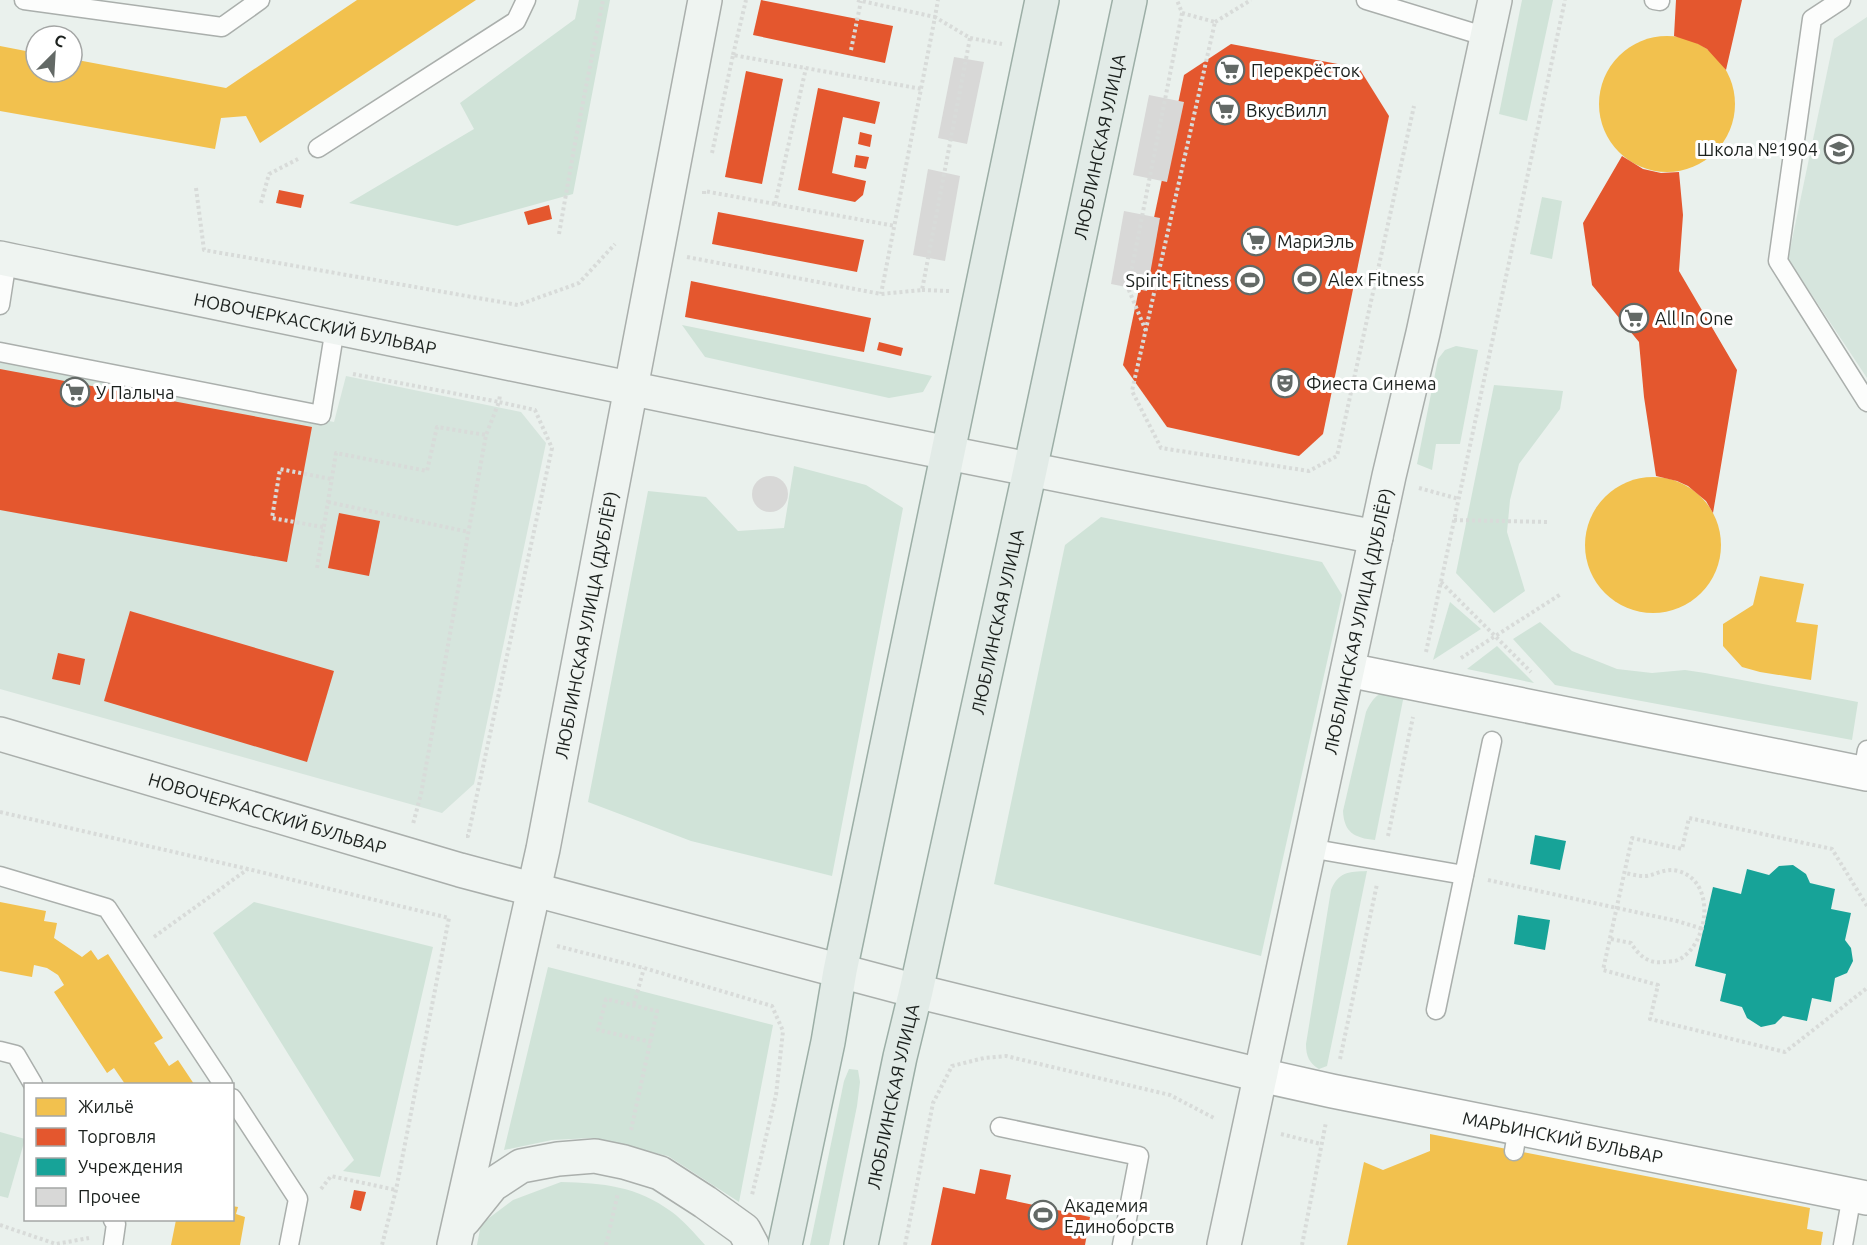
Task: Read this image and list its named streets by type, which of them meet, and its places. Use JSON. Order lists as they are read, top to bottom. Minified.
{"streets":{"main road":["ЛЮБЛИНСКАЯ УЛИЦА"],"street":["НОВОЧЕРКАССКИЙ БУЛЬВАР","ЛЮБЛИНСКАЯ УЛИЦА (ДУБЛЁР)","МАРЬИНСКИЙ БУЛЬВАР"]},"crossings":[["ЛЮБЛИНСКАЯ УЛИЦА","НОВОЧЕРКАССКИЙ БУЛЬВАР"],["НОВОЧЕРКАССКИЙ БУЛЬВАР","ЛЮБЛИНСКАЯ УЛИЦА (ДУБЛЁР)"],["НОВОЧЕРКАССКИЙ БУЛЬВАР","МАРЬИНСКИЙ БУЛЬВАР"],["ЛЮБЛИНСКАЯ УЛИЦА (ДУБЛЁР)","МАРЬИНСКИЙ БУЛЬВАР"]],"places":{"supermarket":["Перекрёсток","ВкусВилл","МариЭль","All In One","У Палыча"],"school or university":["Школа №1904"],"sports":["Alex Fitness","Spirit Fitness","Академия Единоборств"],"theatre":["Фиеста Синема"]},"legend":["Жильё","Торговля","Учреждения","Прочее"],"north":"top right"}
